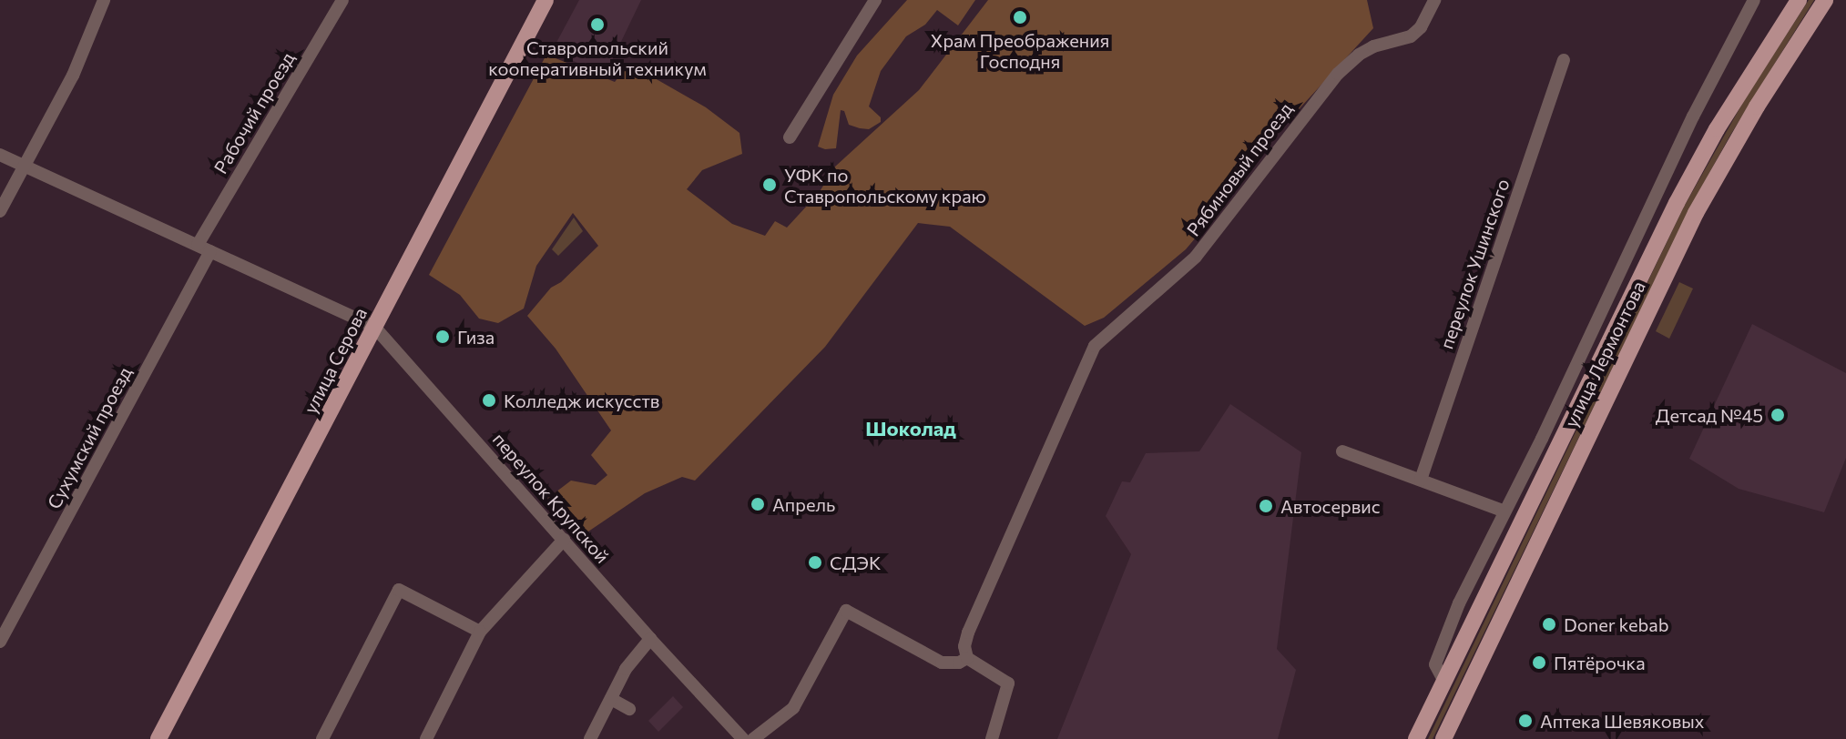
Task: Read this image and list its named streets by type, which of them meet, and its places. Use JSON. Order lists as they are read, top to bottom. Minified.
{"streets":{"main road":["улица Лермонтова","улица Серова"],"street":["Рабочий проезд","Рябиновый проезд","переулок Ушинского","Сухумский проезд","переулок Крупской"]},"crossings":[["Рабочий проезд","Сухумский проезд"],["Рабочий проезд","переулок Крупской"],["улица Серова","переулок Крупской"],["Сухумский проезд","переулок Крупской"]],"districts":["Шоколад"],"places":["Храм Преображения Господня","Ставропольский кооперативный техникум","УФК по Ставропольскому краю","Гиза","Колледж искусств","Детсад №45","Апрель","Автосервис","СДЭК","Doner kebab","Пятёрочка","Аптека Шевяковых"]}
